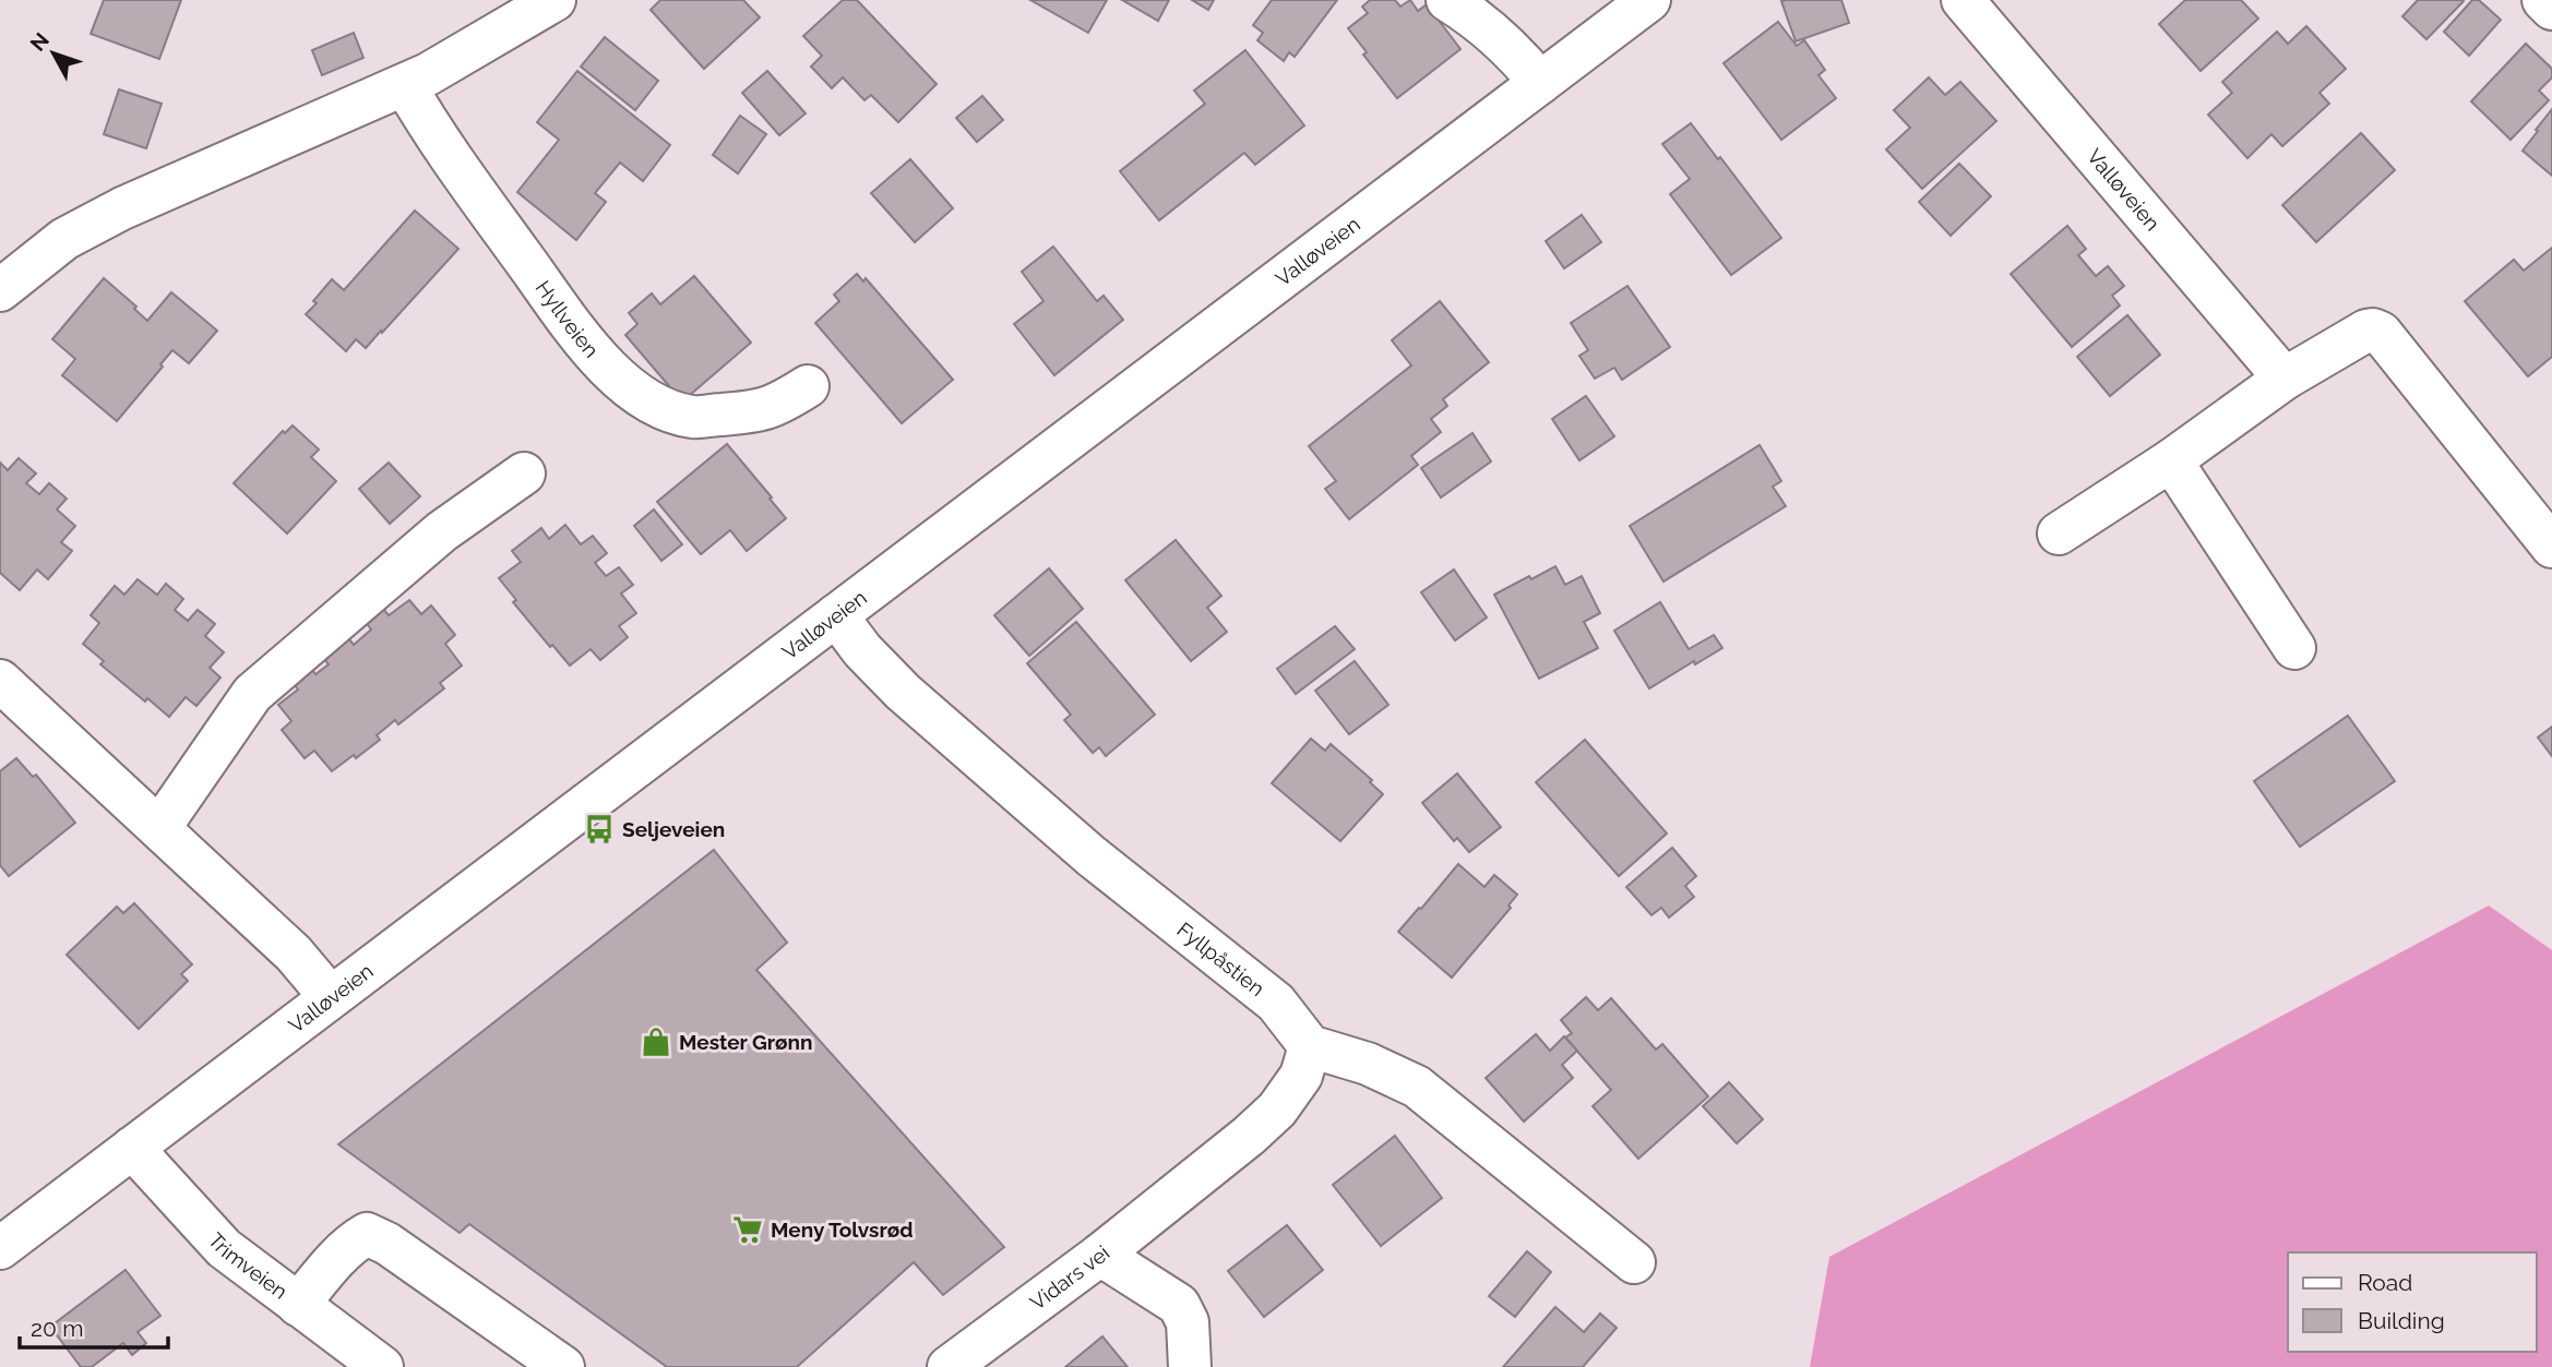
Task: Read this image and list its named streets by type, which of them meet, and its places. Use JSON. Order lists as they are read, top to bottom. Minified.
{"streets":{"street":["Valløveien","Hyllveien","Fyllpåstien","Trimveien","Vidars vei"]},"crossings":[["Valløveien","Fyllpåstien"],["Valløveien","Trimveien"]],"places":{"bus stop":["Seljeveien"],"shop":["Mester Grønn"],"supermarket":["Meny Tolvsrød"]},"legend":["Road","Building"],"scale_bar":"20 m","north":"top left"}
